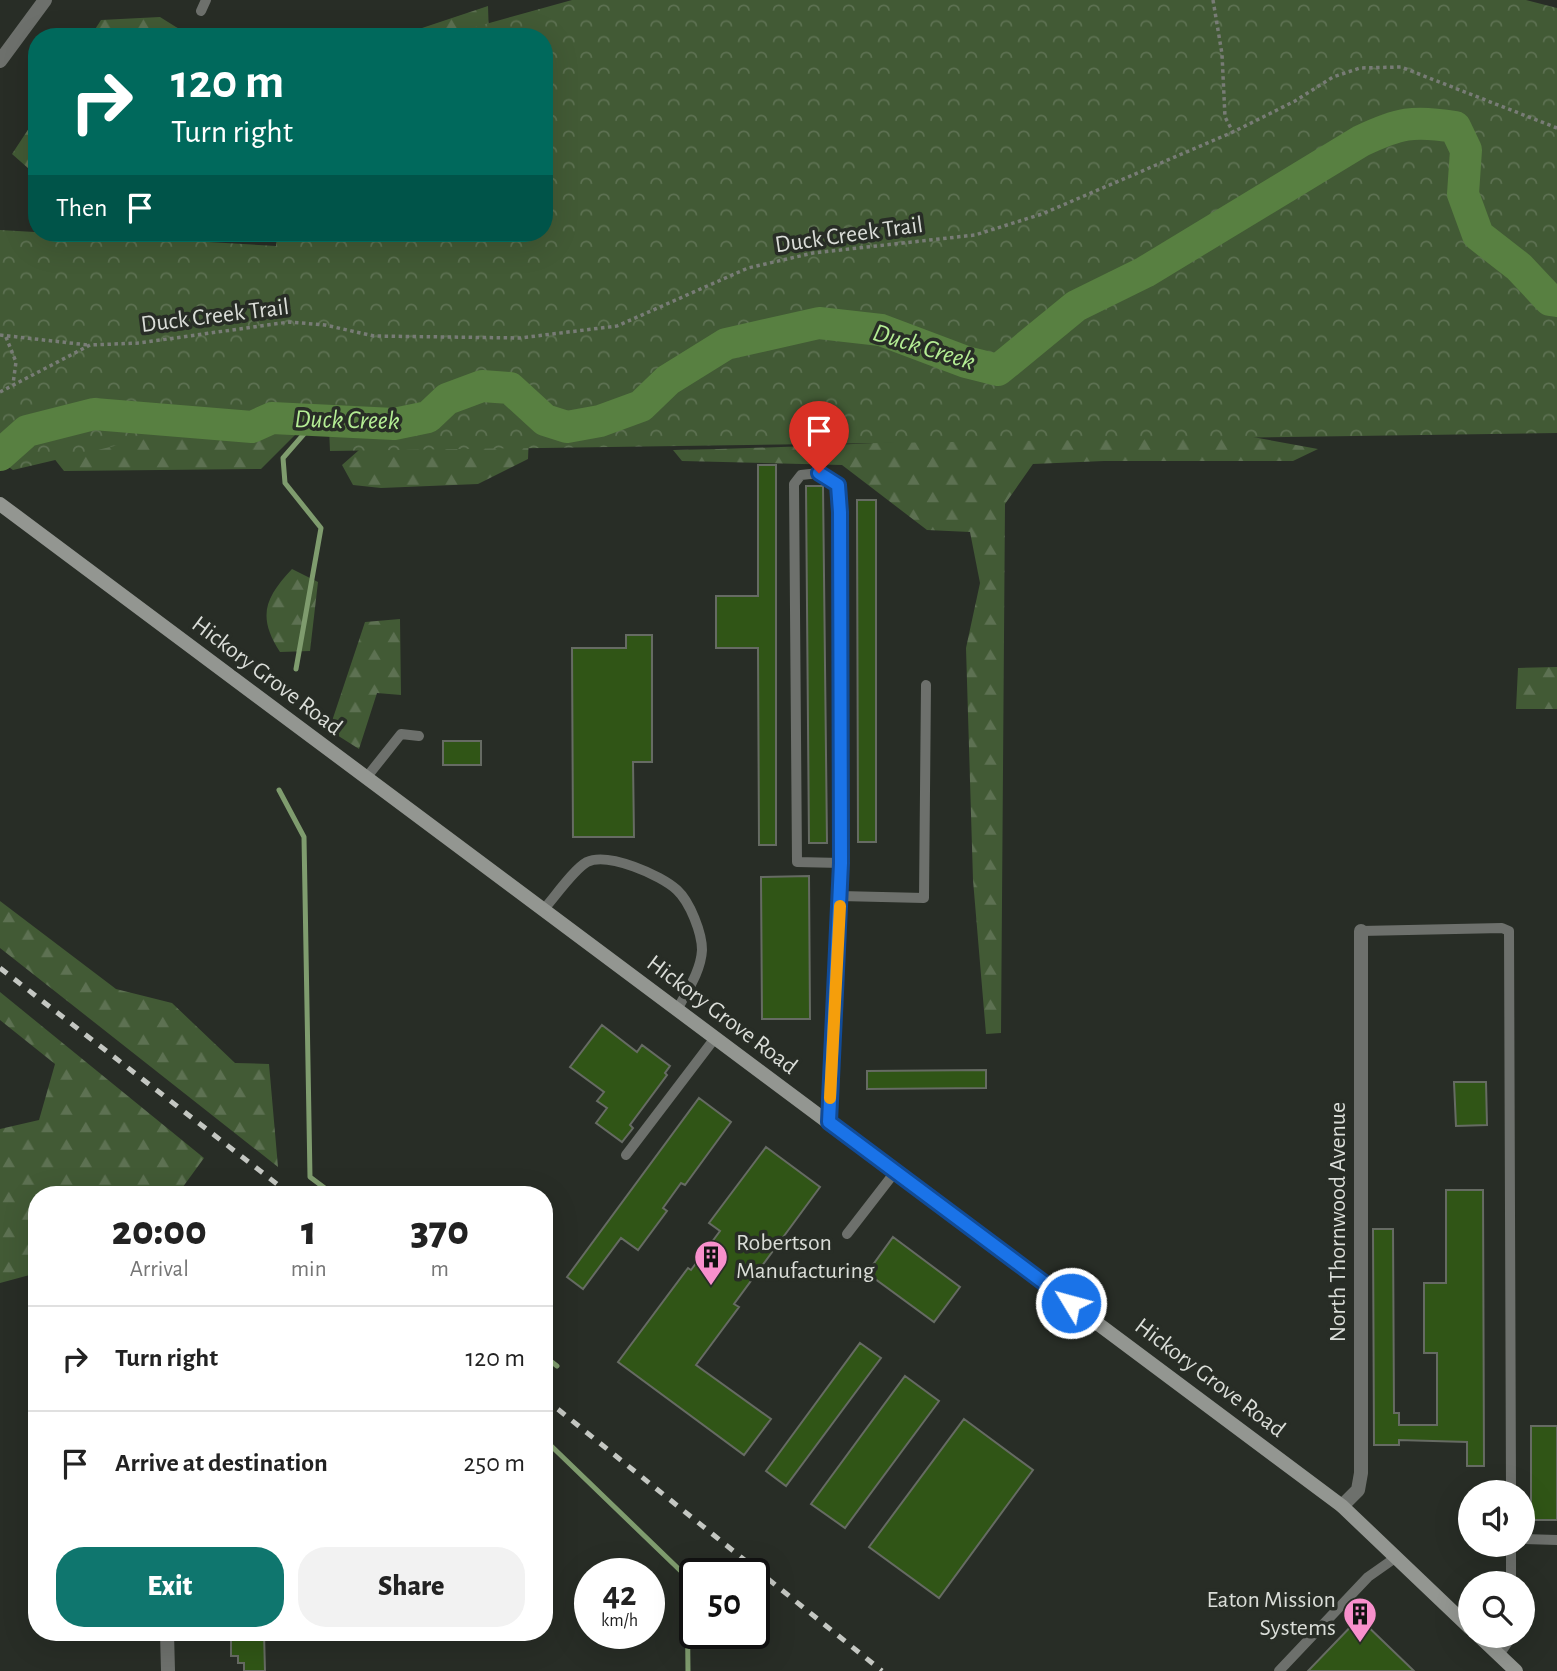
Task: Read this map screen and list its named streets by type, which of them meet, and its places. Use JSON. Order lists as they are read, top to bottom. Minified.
{"streets":{"main road":["Hickory Grove Road"],"street":["North Thornwood Avenue"],"path":["Duck Creek Trail"]},"crossings":[["Hickory Grove Road","North Thornwood Avenue"]],"water":["Duck Creek"],"places":{"building":["Robertson Manufacturing","Eaton Mission Systems"]},"page":{"turn":["120 m","Turn right"],"then":"Then","eta":["20:00","Arrival","1","min","370","m"],"list":[{"name":"Turn right","value":"120 m"},{"name":"Arrive at destination","value":"250 m"}],"buttons":["Exit","Share"],"speed":"42 km/h","limit":"50"}}
